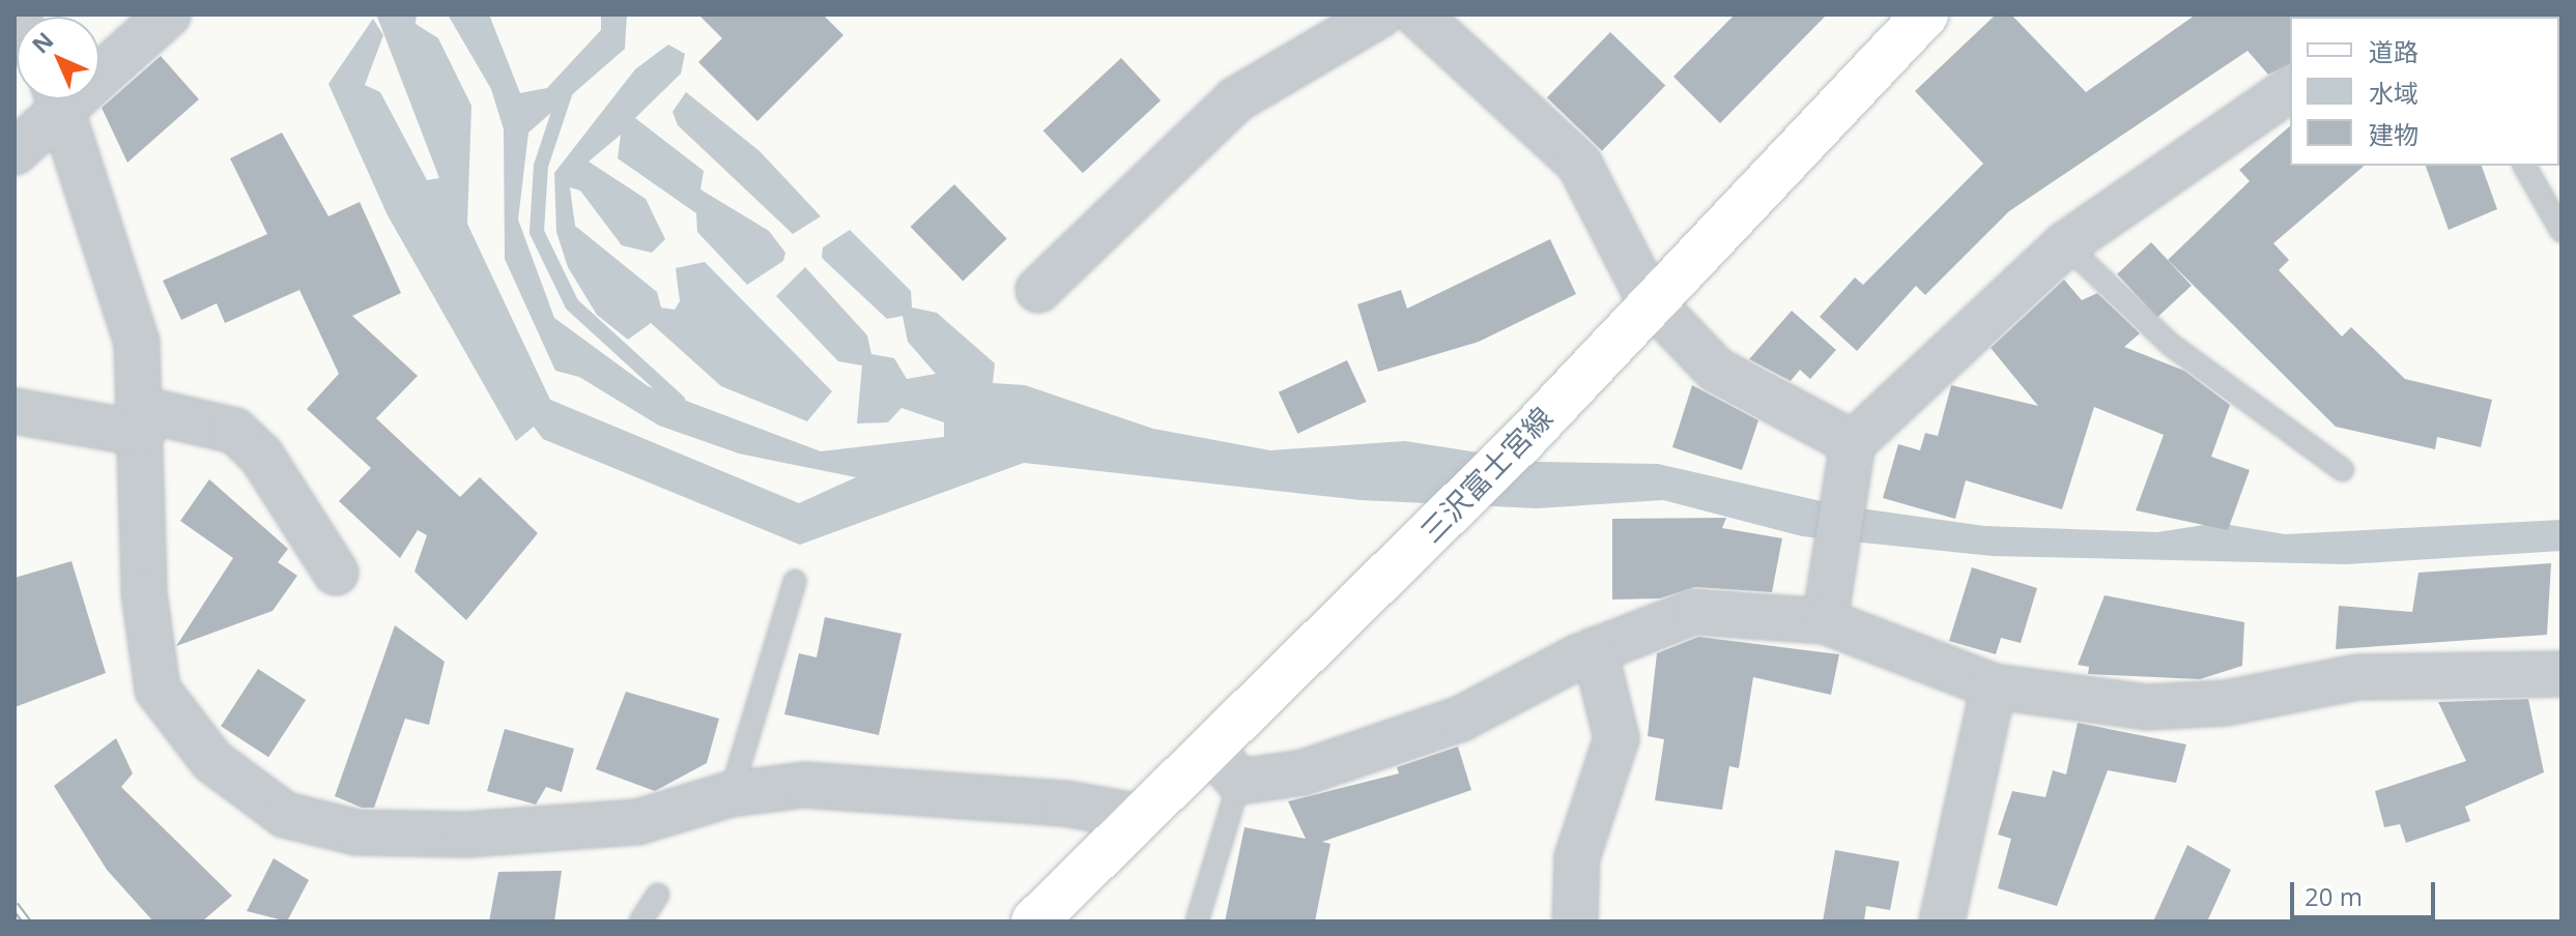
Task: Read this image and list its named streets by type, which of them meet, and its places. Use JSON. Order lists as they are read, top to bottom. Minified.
{"streets":{"main road":["三沢富士宮線"]},"legend":["道路","水域","建物"],"scale_bar":"20 m","north":"top left"}
